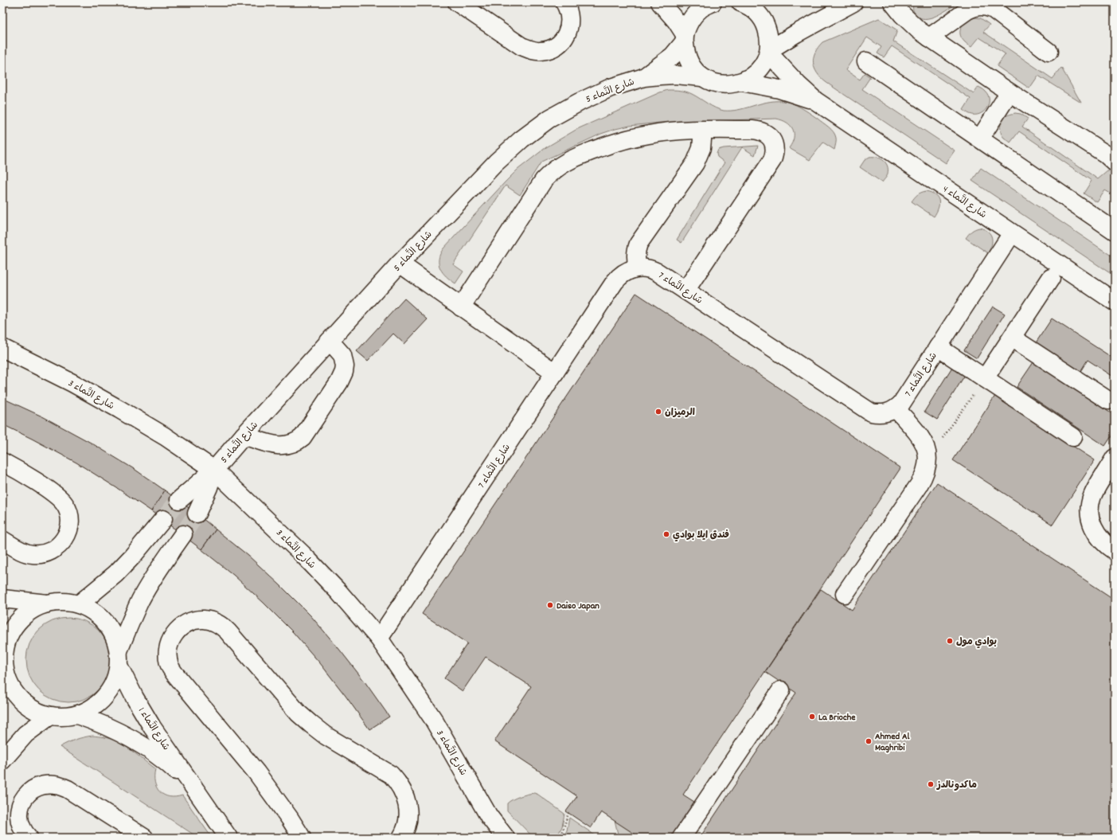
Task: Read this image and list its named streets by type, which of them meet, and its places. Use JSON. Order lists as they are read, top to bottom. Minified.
{"streets":{"street":["شارع النَّماء 5","شارع النَّماء 4","شارع النَّماء 7","شارع النَّماء 3","شارع النَّماء 1"]},"crossings":[["شارع النَّماء 5","شارع النَّماء 3"],["شارع النَّماء 4","شارع النَّماء 7"],["شارع النَّماء 7","شارع النَّماء 3"]],"places":["الرميزان","فندق ايلا بوادي","Daiso Japan","بوادي مول","La Brioche","Ahmed Al Maghribi","ماكدونالدز"]}
